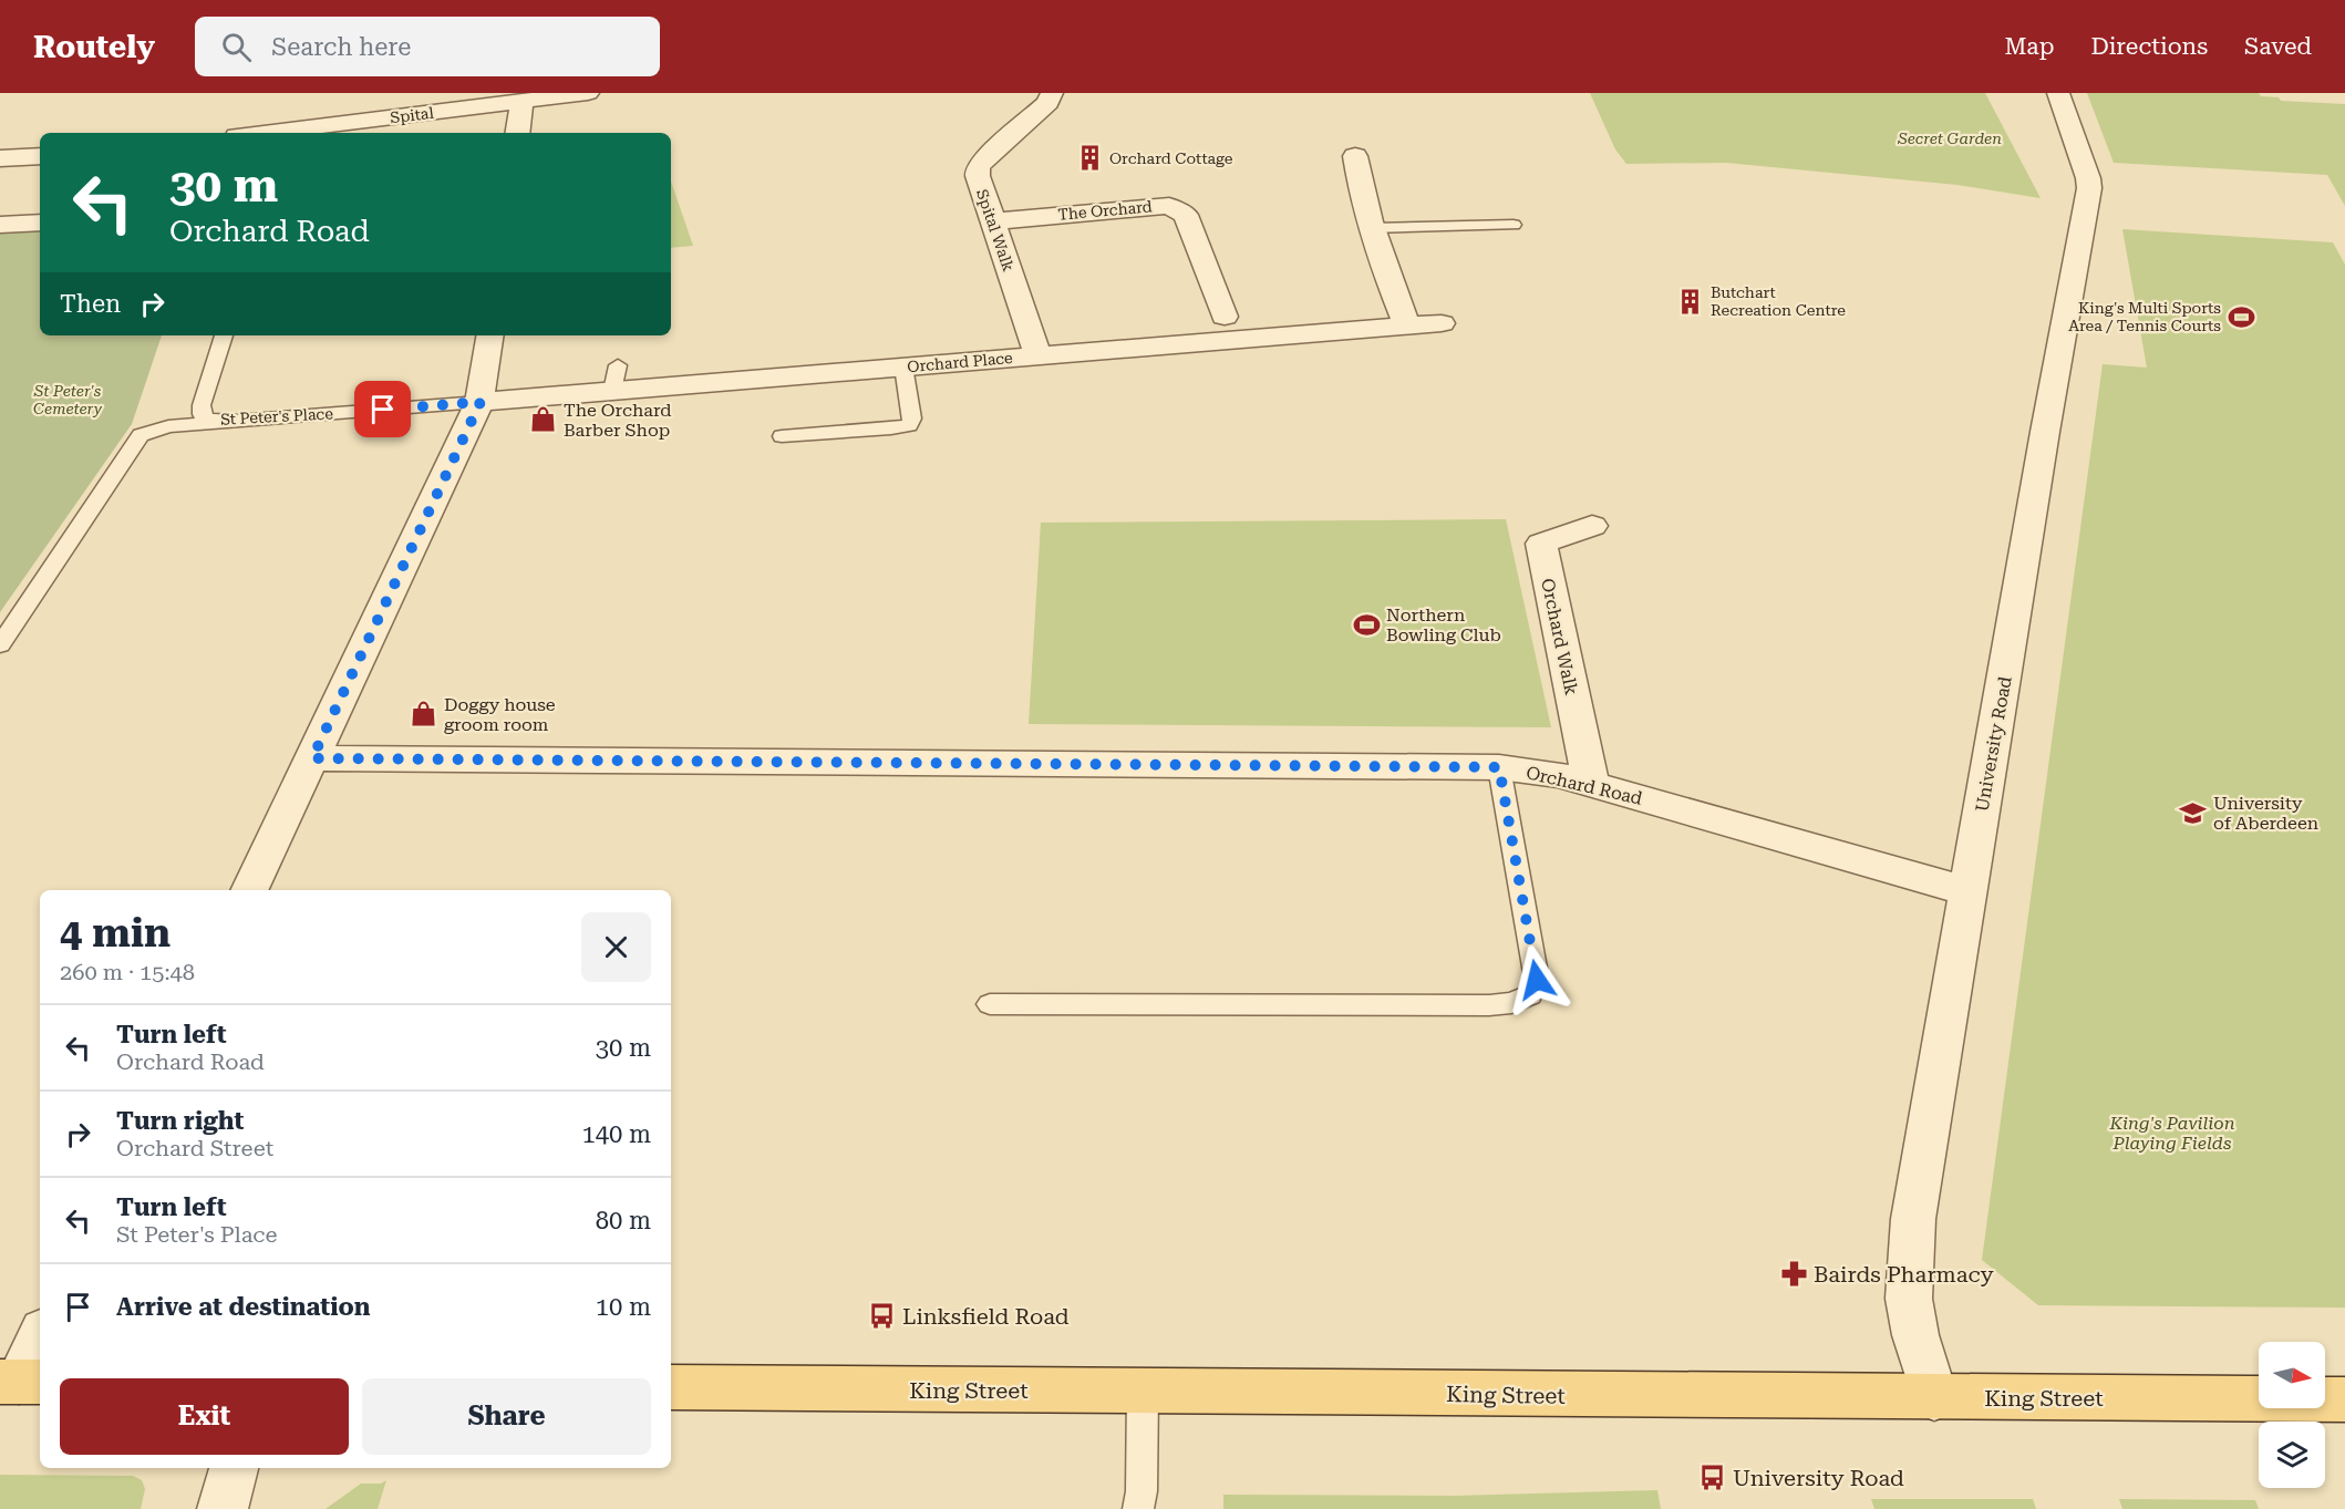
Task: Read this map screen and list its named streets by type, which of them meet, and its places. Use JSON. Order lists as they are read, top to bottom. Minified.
{"streets":{"main road":["King Street"],"street":["Spital","The Orchard","Spital Walk","Orchard Place","Orchard Walk","University Road","Orchard Road"],"lane":["St Peter's Place"]},"crossings":[["The Orchard","Spital Walk"],["Spital Walk","Orchard Place"],["Orchard Place","St Peter's Place"],["Orchard Walk","Orchard Road"],["University Road","Orchard Road"],["University Road","King Street"]],"parks":["Secret Garden","St Peter's Cemetery","King's Pavilion Playing Fields"],"places":{"building":["Orchard Cottage","Butchart Recreation Centre"],"sports":["King's Multi Sports Area / Tennis Courts","Northern Bowling Club"],"shop":["The Orchard Barber Shop","Doggy house groom room"],"school or university":["University of Aberdeen"],"pharmacy":["Bairds Pharmacy"],"bus stop":["Linksfield Road","University Road"]},"north":"right","page":{"header":"Routely","search":"Search here","nav":["Map","Directions","Saved"],"turn":["30 m","Orchard Road"],"then":"Then","heading":["4 min","260 m · 15:48"],"list":[{"name":"Turn left","note":"Orchard Road","value":"30 m"},{"name":"Turn right","note":"Orchard Street","value":"140 m"},{"name":"Turn left","note":"St Peter's Place","value":"80 m"},{"name":"Arrive at destination","value":"10 m"}],"buttons":["Exit","Share"]}}
